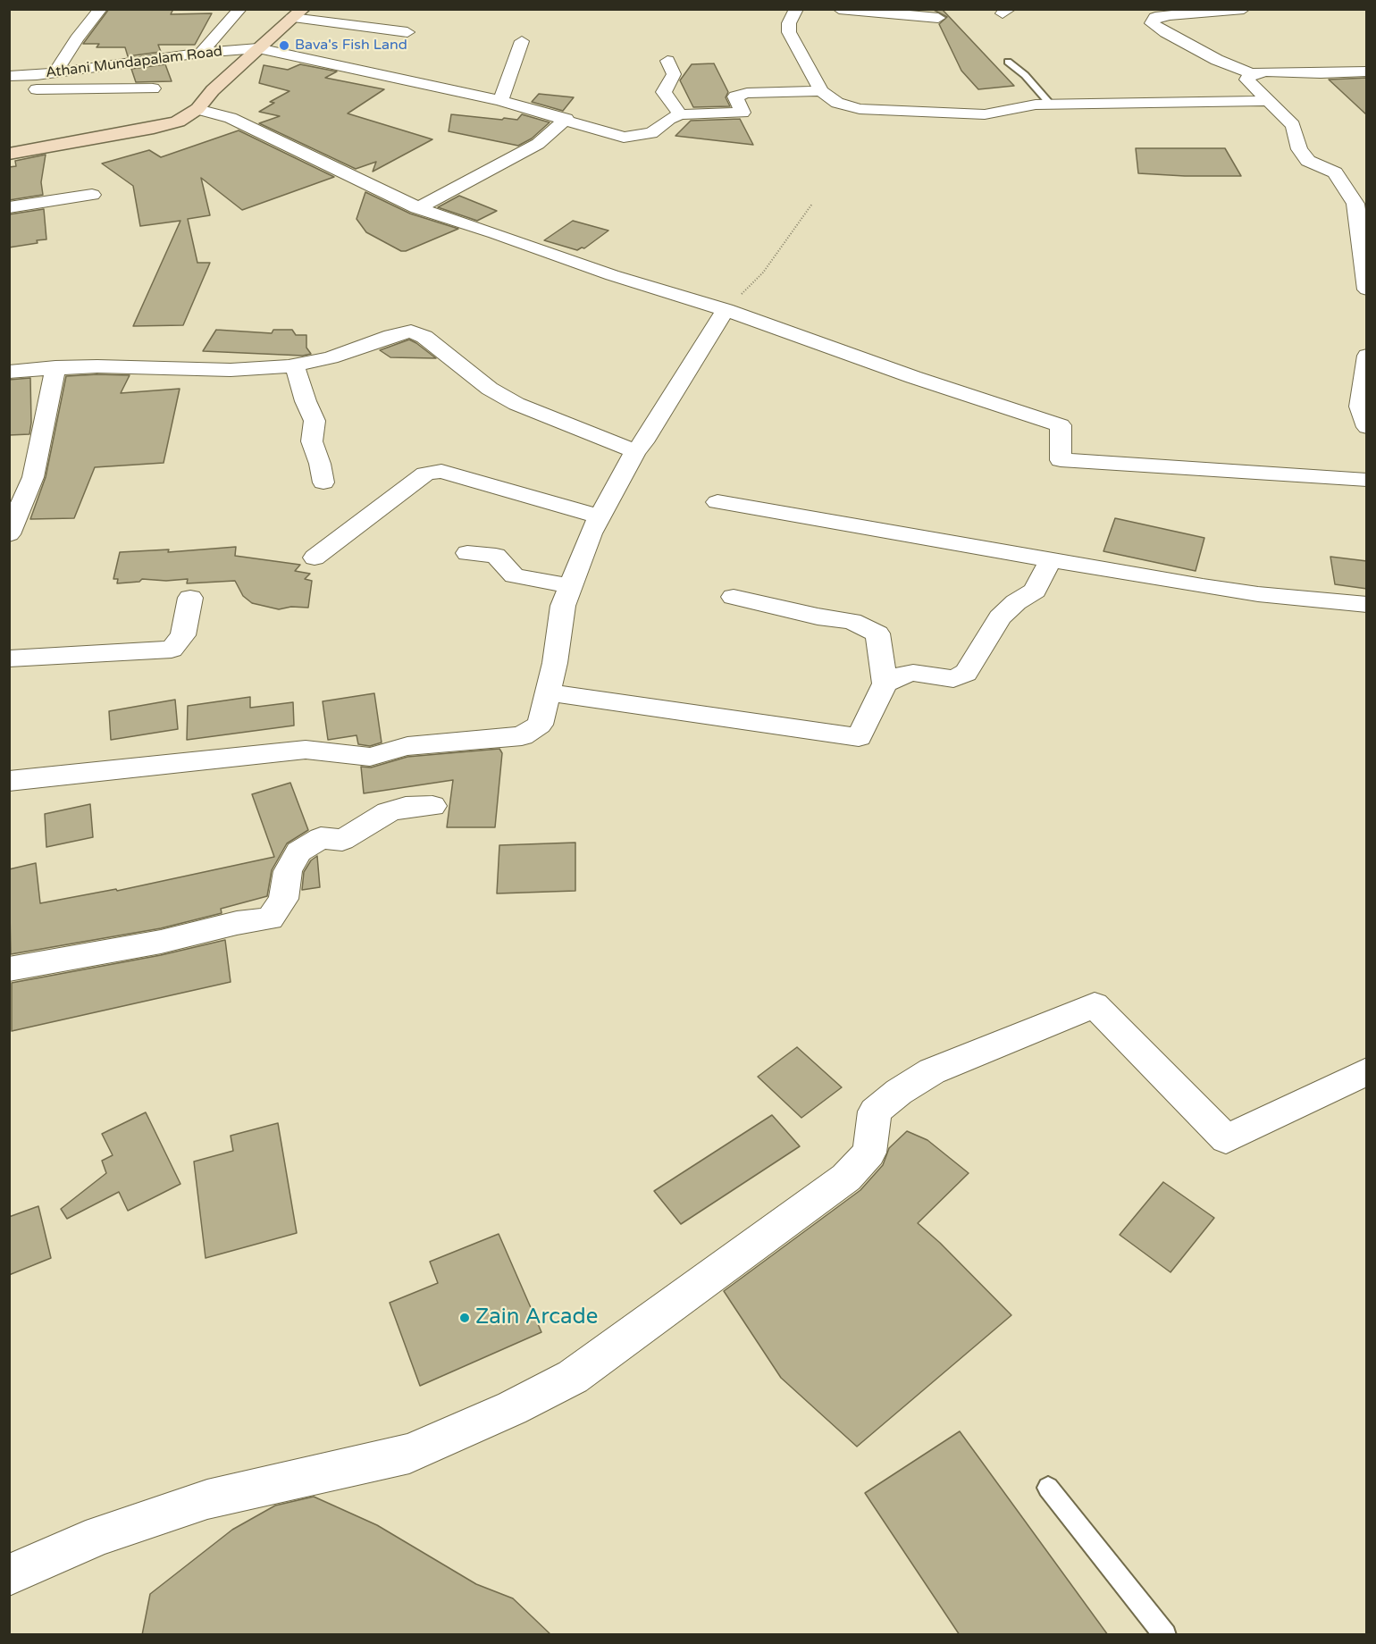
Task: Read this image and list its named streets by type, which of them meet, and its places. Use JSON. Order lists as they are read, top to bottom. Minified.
{"streets":{"street":["Athani Mundapalam Road"]},"places":["Bava's Fish Land","Zain Arcade"]}
